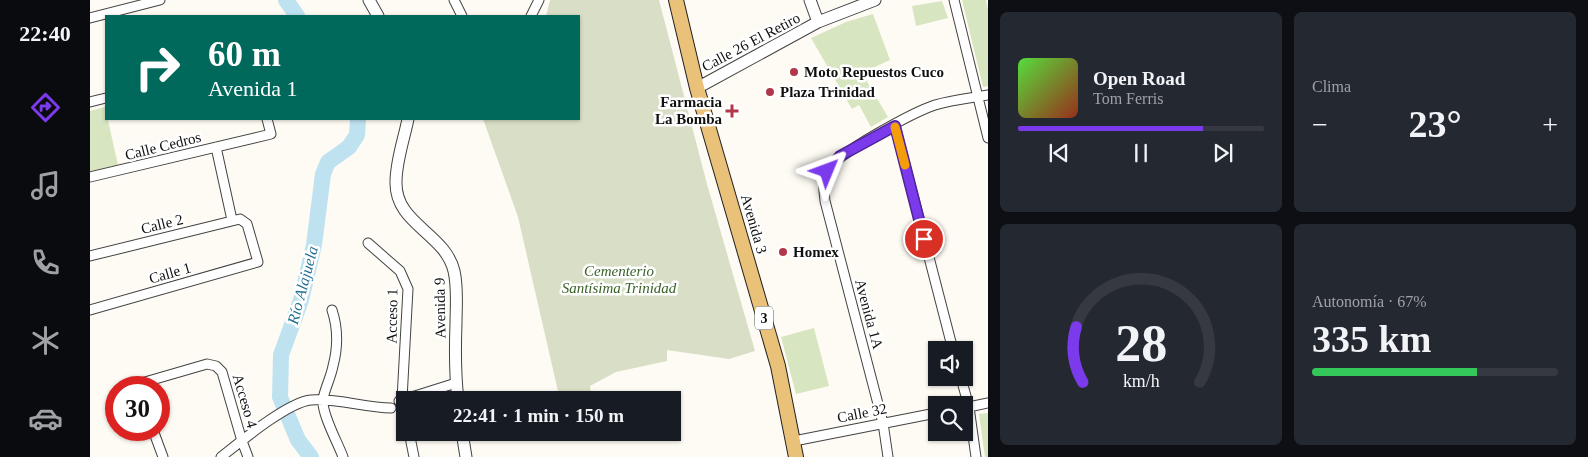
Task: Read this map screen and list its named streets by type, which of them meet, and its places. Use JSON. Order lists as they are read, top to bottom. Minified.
{"streets":{"main road":["Avenida 3","3"],"street":["Calle 26 El Retiro","Calle Cedros","Calle 2","Calle 1","Avenida 9","Avenida 1A","Acceso 1","Acceso 4","Calle 32"]},"crossings":[["Calle 26 El Retiro","Avenida 3"],["Calle 2","Calle 1"],["Avenida 3","Calle 32"],["Avenida 1A","Calle 32"]],"water":["Río Alajuela"],"parks":["Cementerio Santísima Trinidad"],"places":{"other":["Moto Repuestos Cuco","Plaza Trinidad","Homex"],"health":["Farmacia La Bomba"]},"page":{"tabs":"22:40","tile":["Clima",["Autonomía · 67%","335 km"]],"turn":["60 m","Avenida 1"],"song":["Open Road","Tom Ferris"],"heat":["−","23°","+"],"limit":"30","trip":"22:41 · 1 min · 150 m","gauge":["28","km/h"]}}
